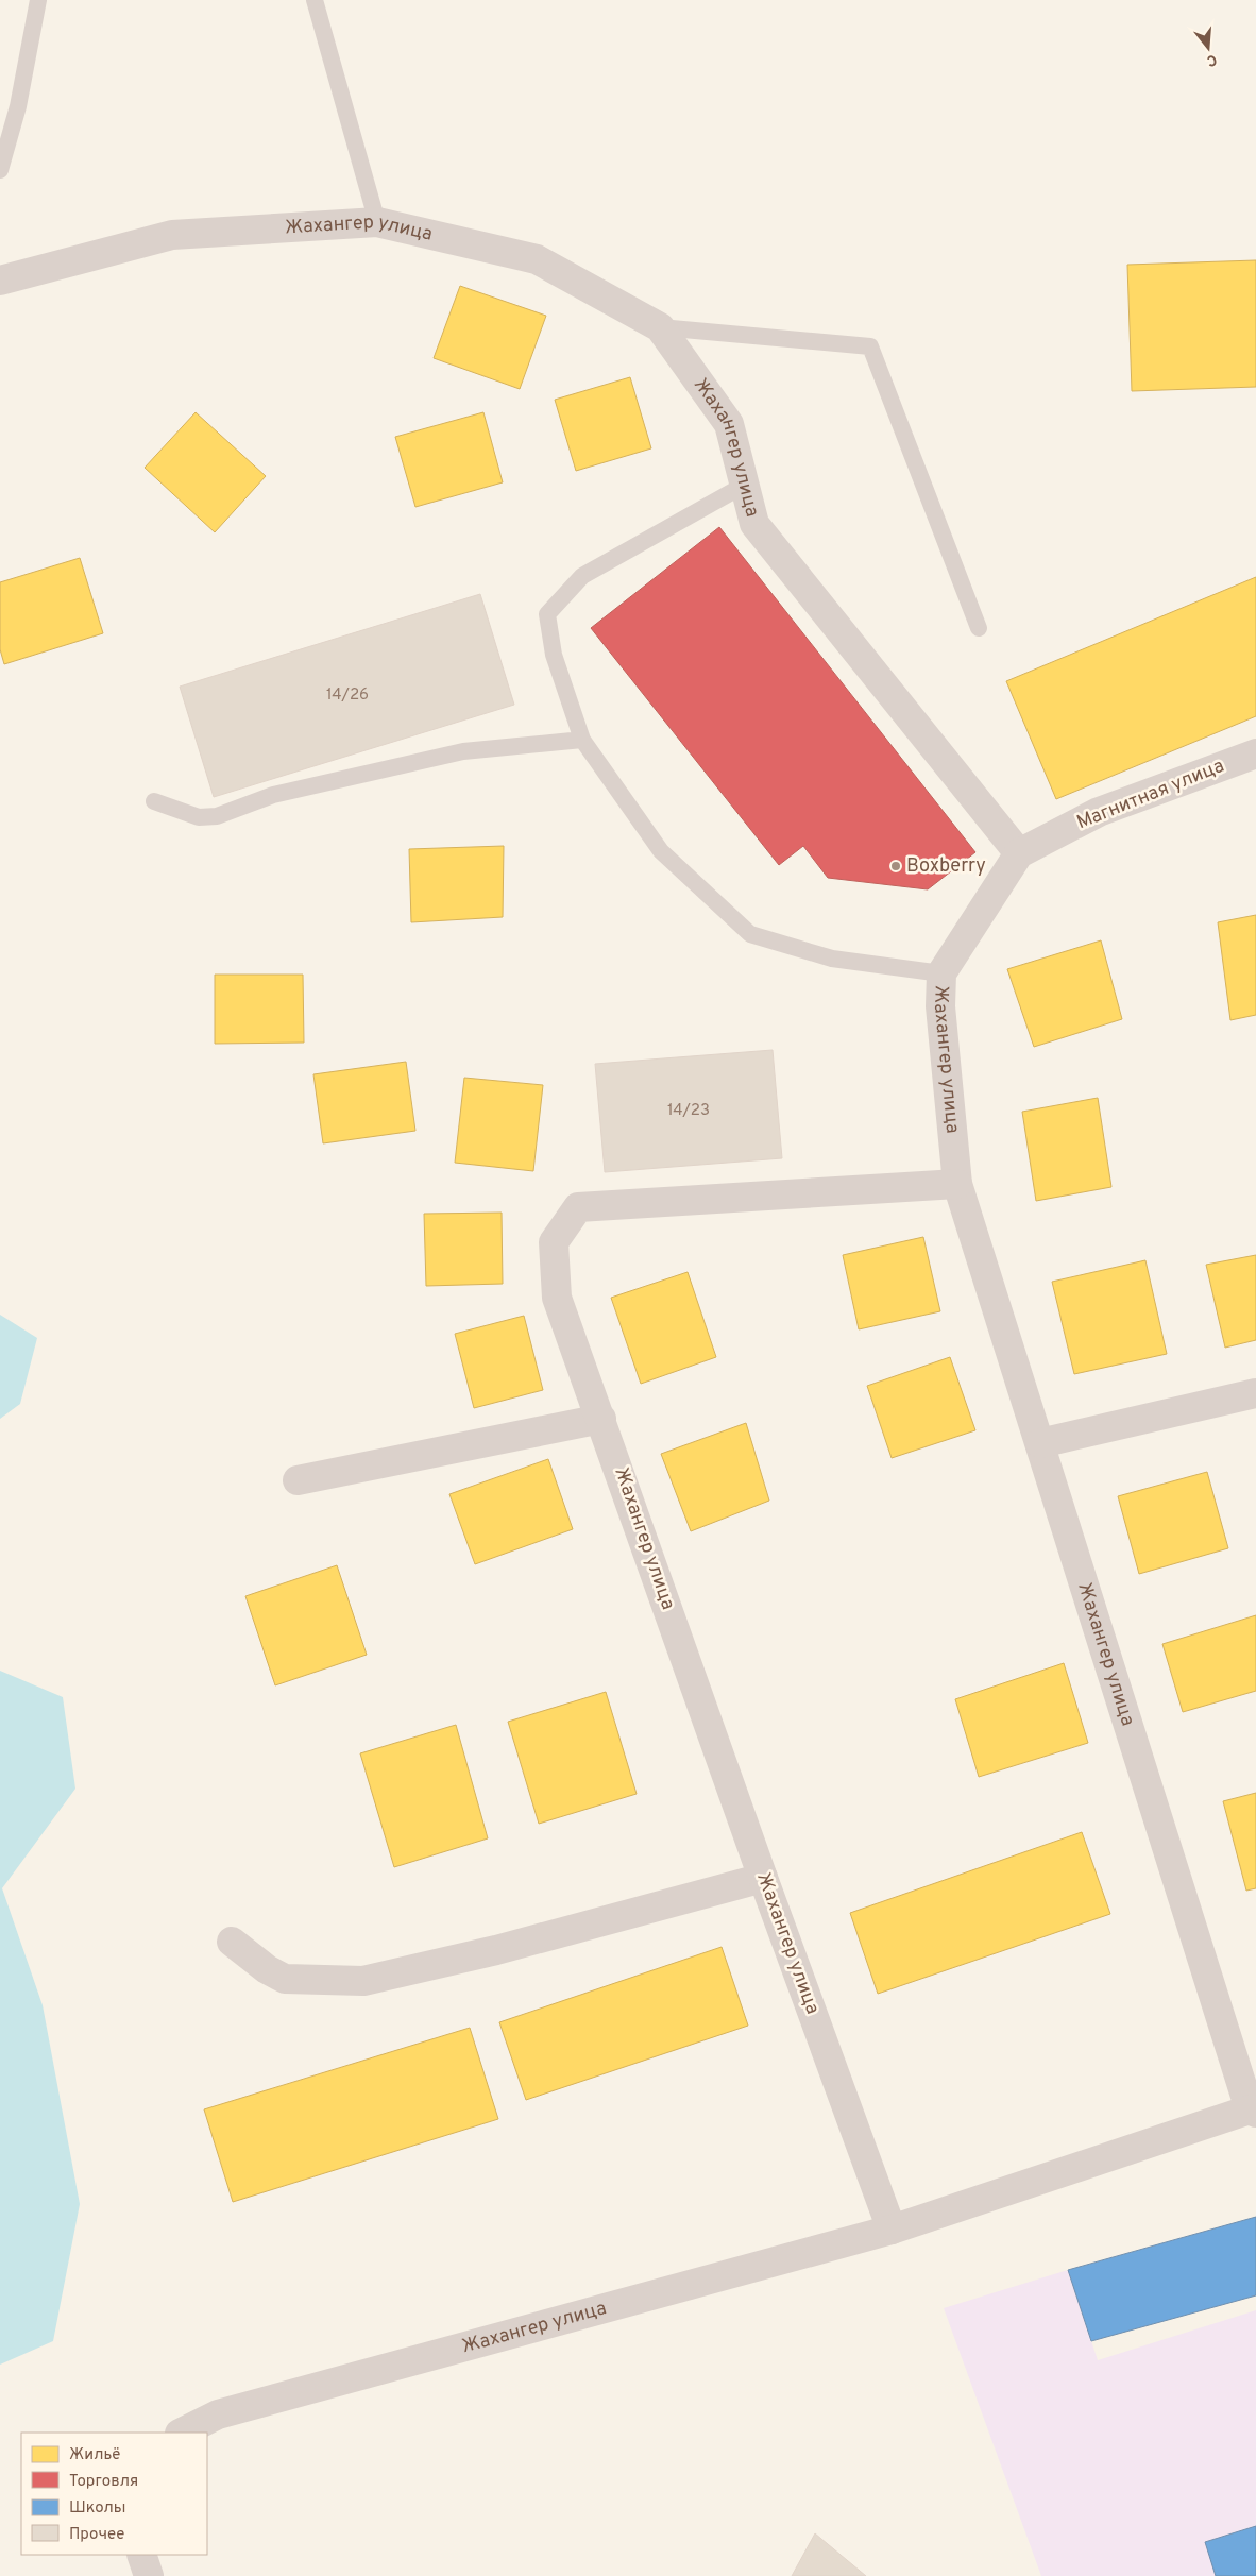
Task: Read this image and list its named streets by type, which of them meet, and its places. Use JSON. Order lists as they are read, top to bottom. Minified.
{"streets":{"street":["Жахангер улица","Магнитная улица"]},"crossings":[["Жахангер улица","Магнитная улица"]],"places":["Boxberry"],"house_numbers":["14/26","14/23"],"legend":["Жильё","Торговля","Школы","Прочее"],"north":"bottom"}
